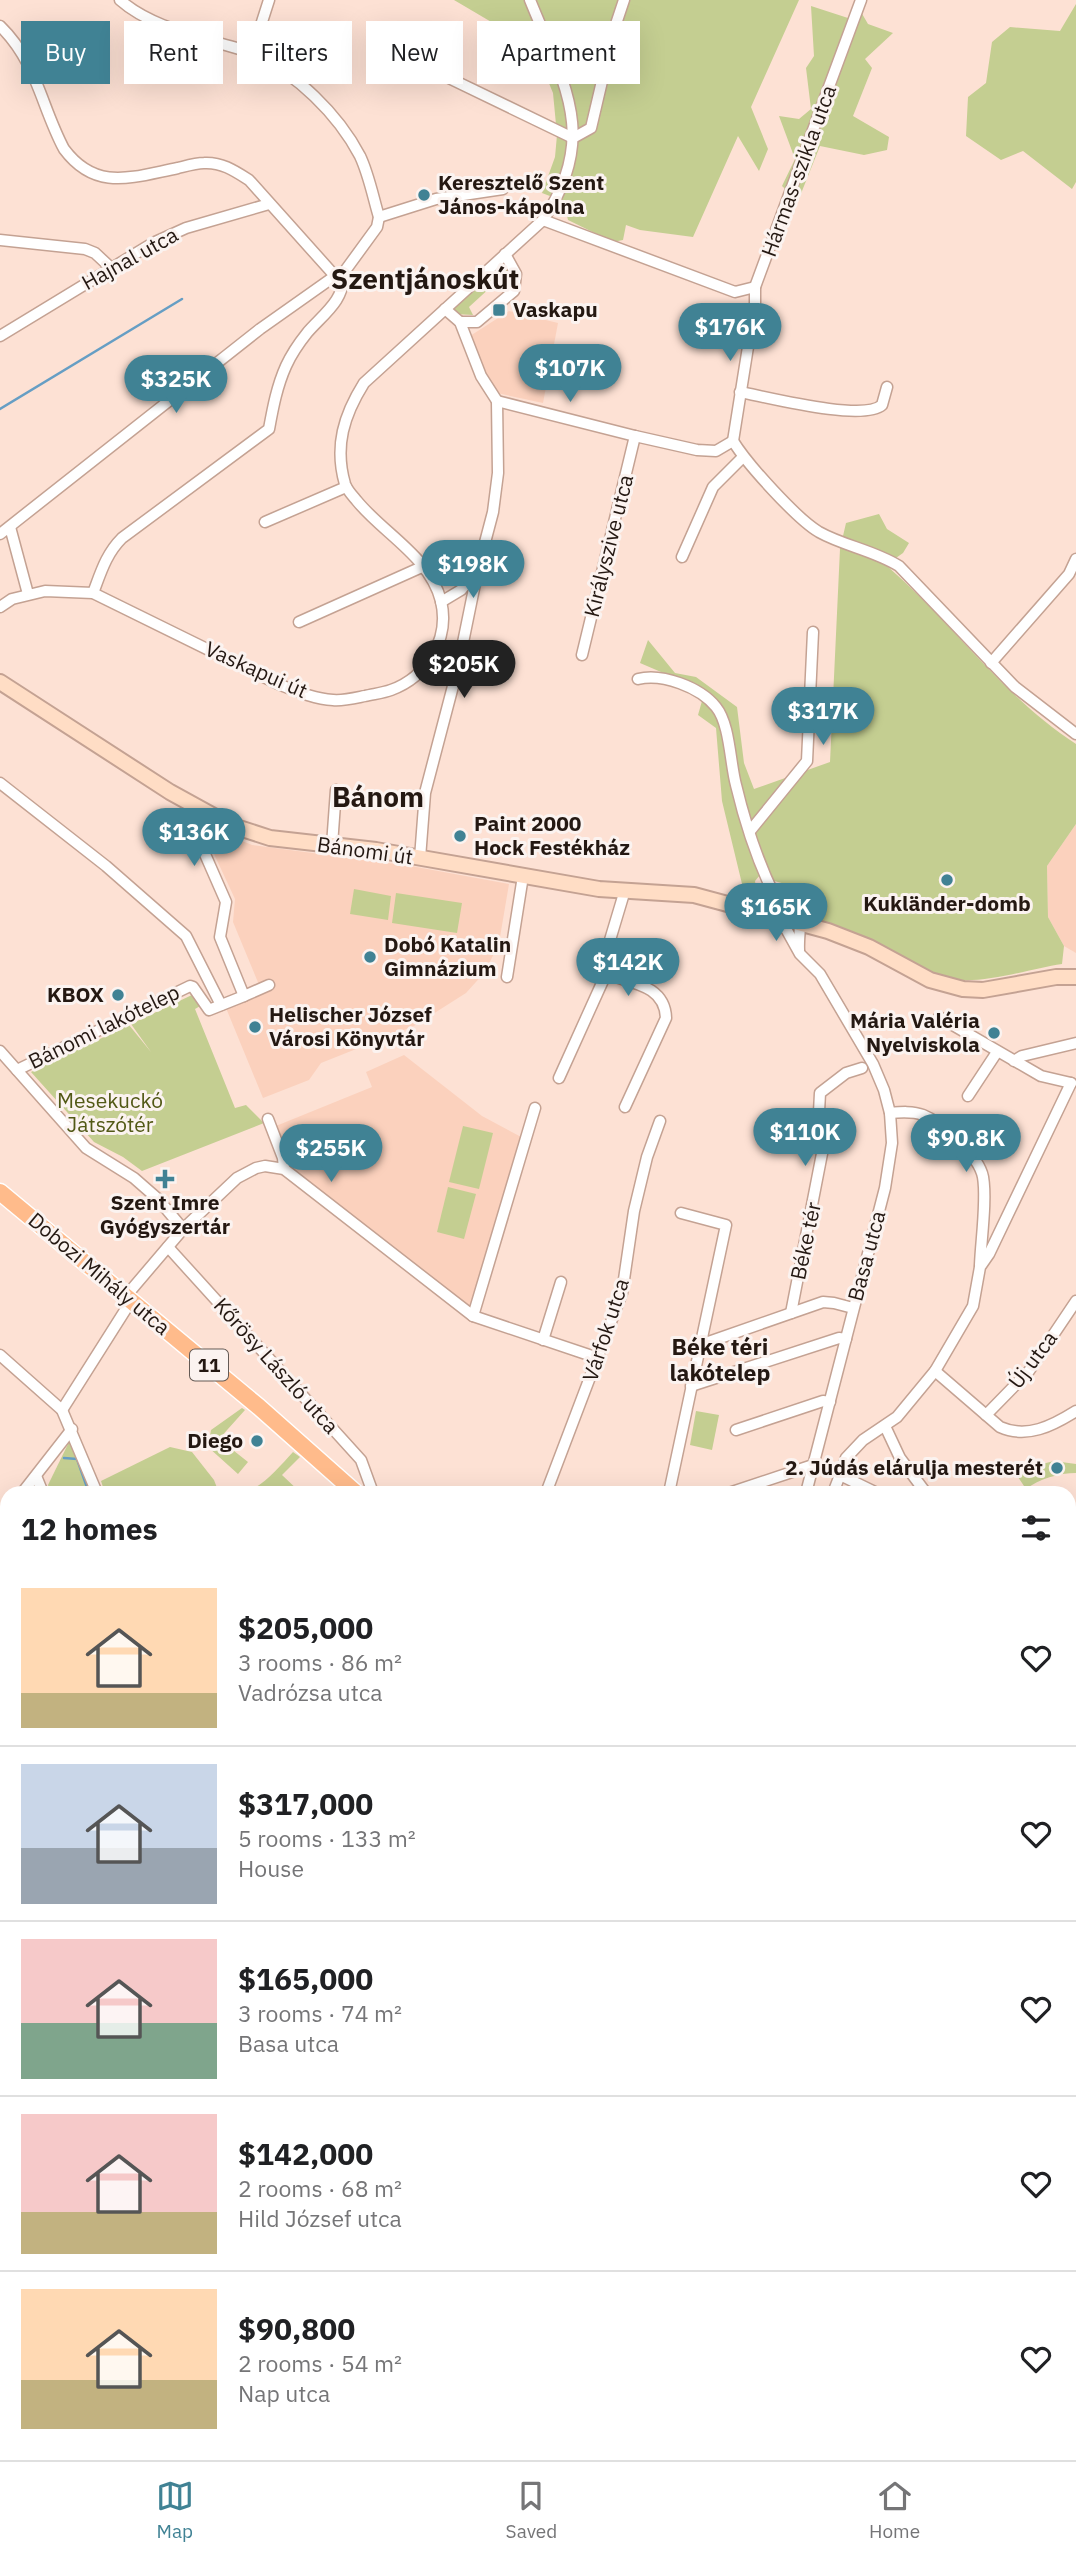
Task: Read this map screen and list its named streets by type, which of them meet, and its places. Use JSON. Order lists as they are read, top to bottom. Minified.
{"streets":{"main road":["Bánomi út","Dobozi Mihály utca","11"],"street":["Hármas-szikla utca","Hajnal utca","Királyszive utca","Vaskapui út","Bánomi lakótelep","Béke tér","Basa utca","Várfok utca","Új utca","Kőrösy László utca"]},"crossings":[["Bánomi út","Basa utca"],["Béke tér","Basa utca"]],"districts":["Szentjánoskút","Bánom","Béke téri lakótelep"],"parks":["Mesekuckó Játszótér"],"places":{"other":["Keresztelő Szent János-kápolna","Paint 2000 Hock Festékház","Kukländer-domb","Dobó Katalin Gimnázium","KBOX","Helischer József Városi Könyvtár","Mária Valéria Nyelviskola","Diego","2. Júdás elárulja mesterét"],"transit":["Vaskapu"],"health":["Szent Imre Gyógyszertár"]},"page":{"chip":["Buy","Rent","Filters","New","Apartment"],"price":["$176K","$107K","$325K","$198K","$205K","$317K","$136K","$165K","$142K","$110K","$90.8K","$255K"],"heading":"12 homes","list":[{"name":"$205,000","note":"3 rooms · 86 m² · Vadrózsa utca"},{"name":"$317,000","note":"5 rooms · 133 m² · House"},{"name":"$165,000","note":"3 rooms · 74 m² · Basa utca"},{"name":"$142,000","note":"2 rooms · 68 m² · Hild József utca"},{"name":"$90,800","note":"2 rooms · 54 m² · Nap utca"}],"tabs":["Map","Saved","Home"]}}
